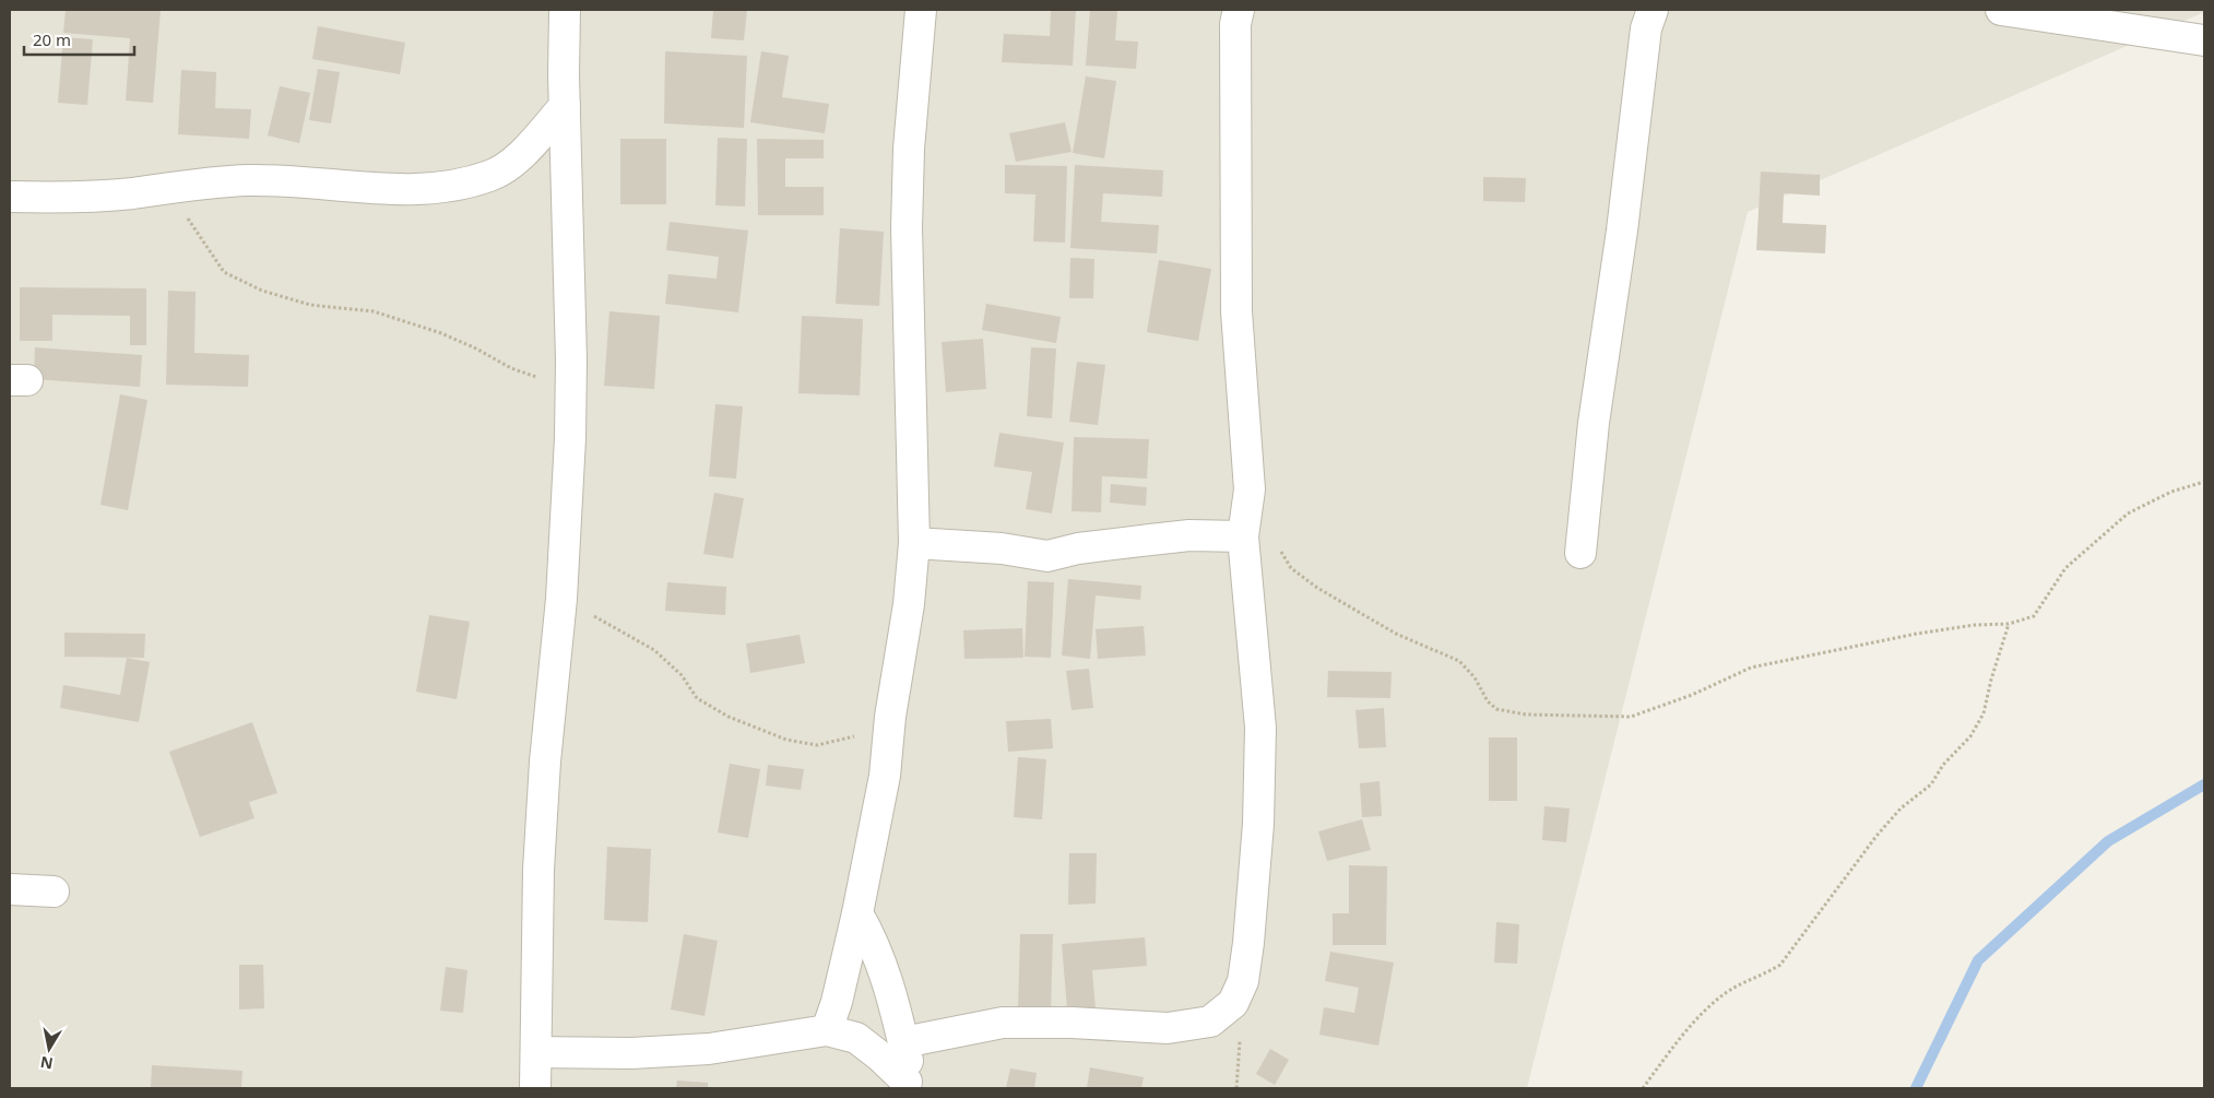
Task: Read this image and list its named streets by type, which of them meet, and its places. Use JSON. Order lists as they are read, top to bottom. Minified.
{"scale_bar":"20 m","north":"bottom"}
